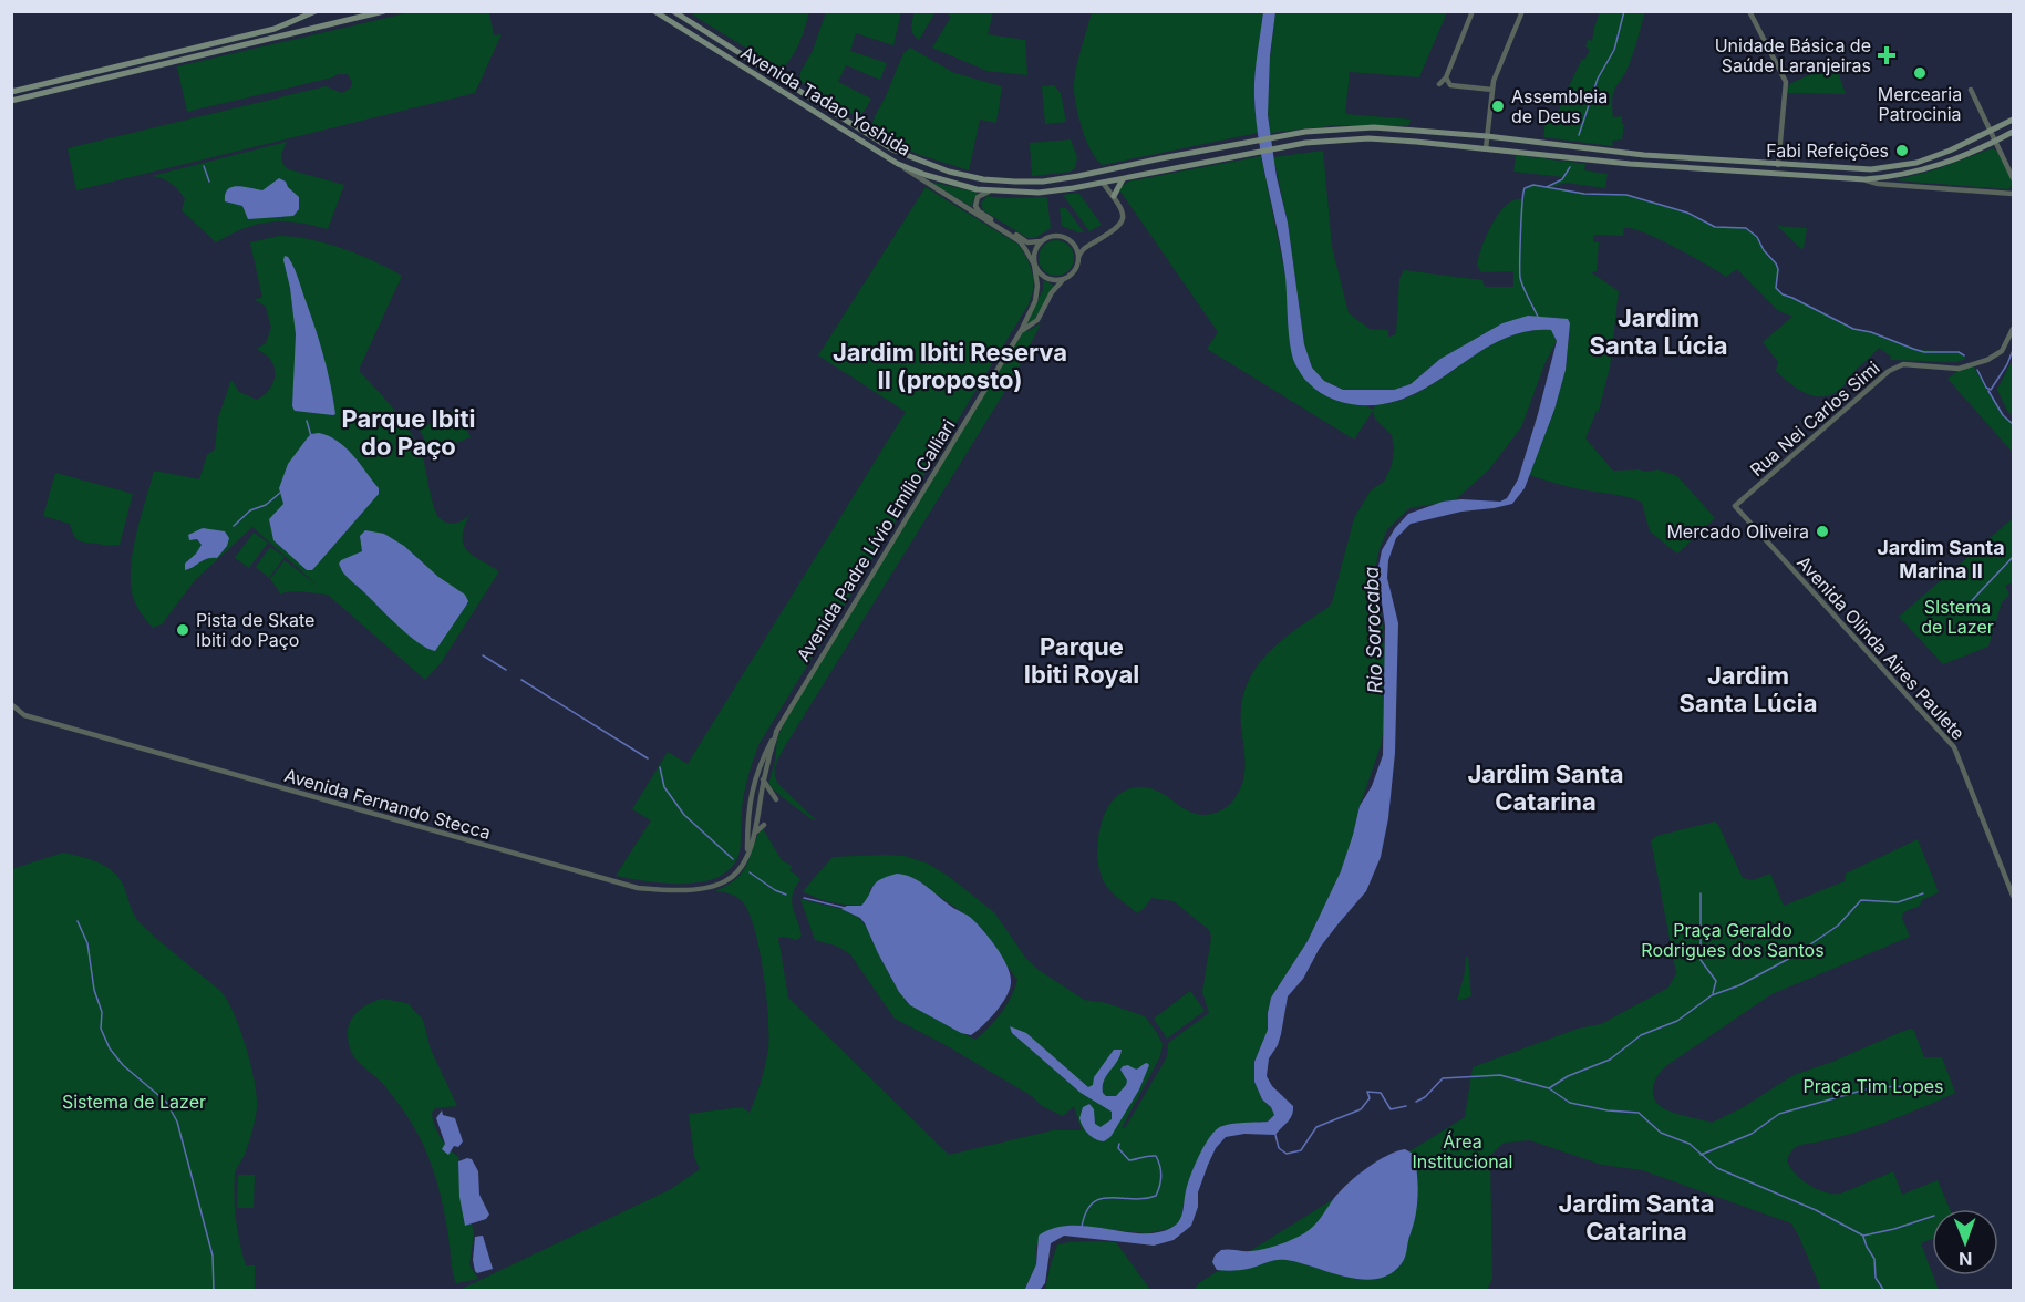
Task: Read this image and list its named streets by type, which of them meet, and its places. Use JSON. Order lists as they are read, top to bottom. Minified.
{"streets":{"main road":["Avenida Tadao Yoshida"],"street":["Rua Nei Carlos Simi","Avenida Padre Lívio Emílio Calliari","Avenida Olinda Aires Paulete","Avenida Fernando Stecca"]},"crossings":[["Rua Nei Carlos Simi","Avenida Olinda Aires Paulete"],["Avenida Padre Lívio Emílio Calliari","Avenida Fernando Stecca"]],"districts":["Jardim Santa Lúcia","Jardim Ibiti Reserva II (proposto)","Parque Ibiti do Paço","Jardim Santa Marina II","Parque Ibiti Royal","Jardim Santa Lúcia","Jardim Santa Catarina","Jardim Santa Catarina"],"water":["Rio Sorocaba"],"parks":["SIstema de Lazer","Praça Geraldo Rodrigues dos Santos","Praça Tim Lopes","Sistema de Lazer","Área Institucional"],"places":{"health":["Unidade Básica de Saúde Laranjeiras"],"other":["Mercearia Patrocinia","Assembleia de Deus","Fabi Refeições","Mercado Oliveira","Pista de Skate Ibiti do Paço"]},"north":"bottom"}
